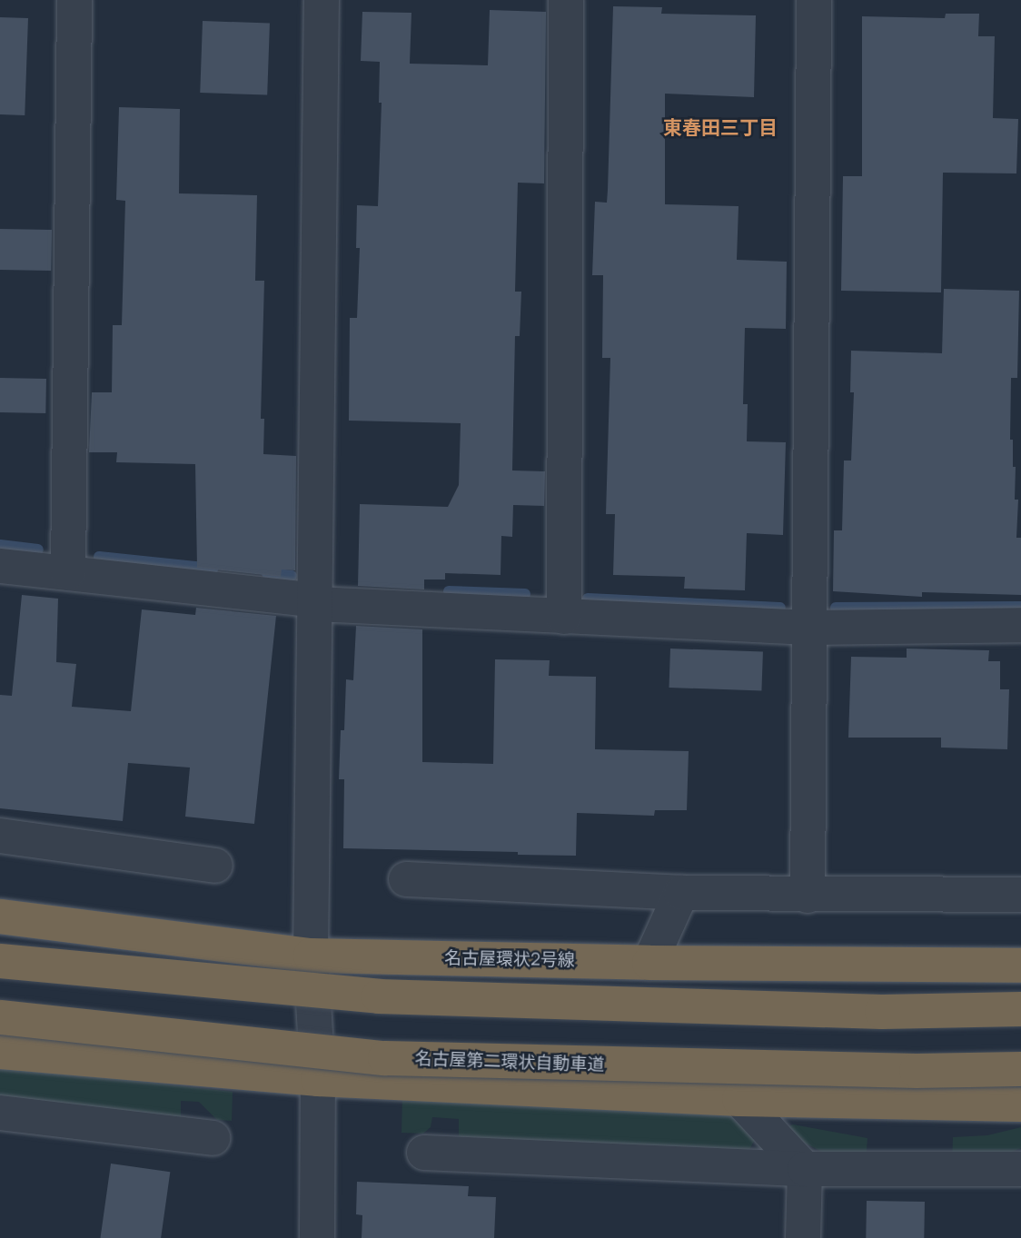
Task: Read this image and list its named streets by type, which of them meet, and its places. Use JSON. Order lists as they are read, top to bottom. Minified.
{"streets":{"highway":["名古屋環状2号線","名古屋第二環状自動車道"]},"districts":["東春田三丁目"]}
